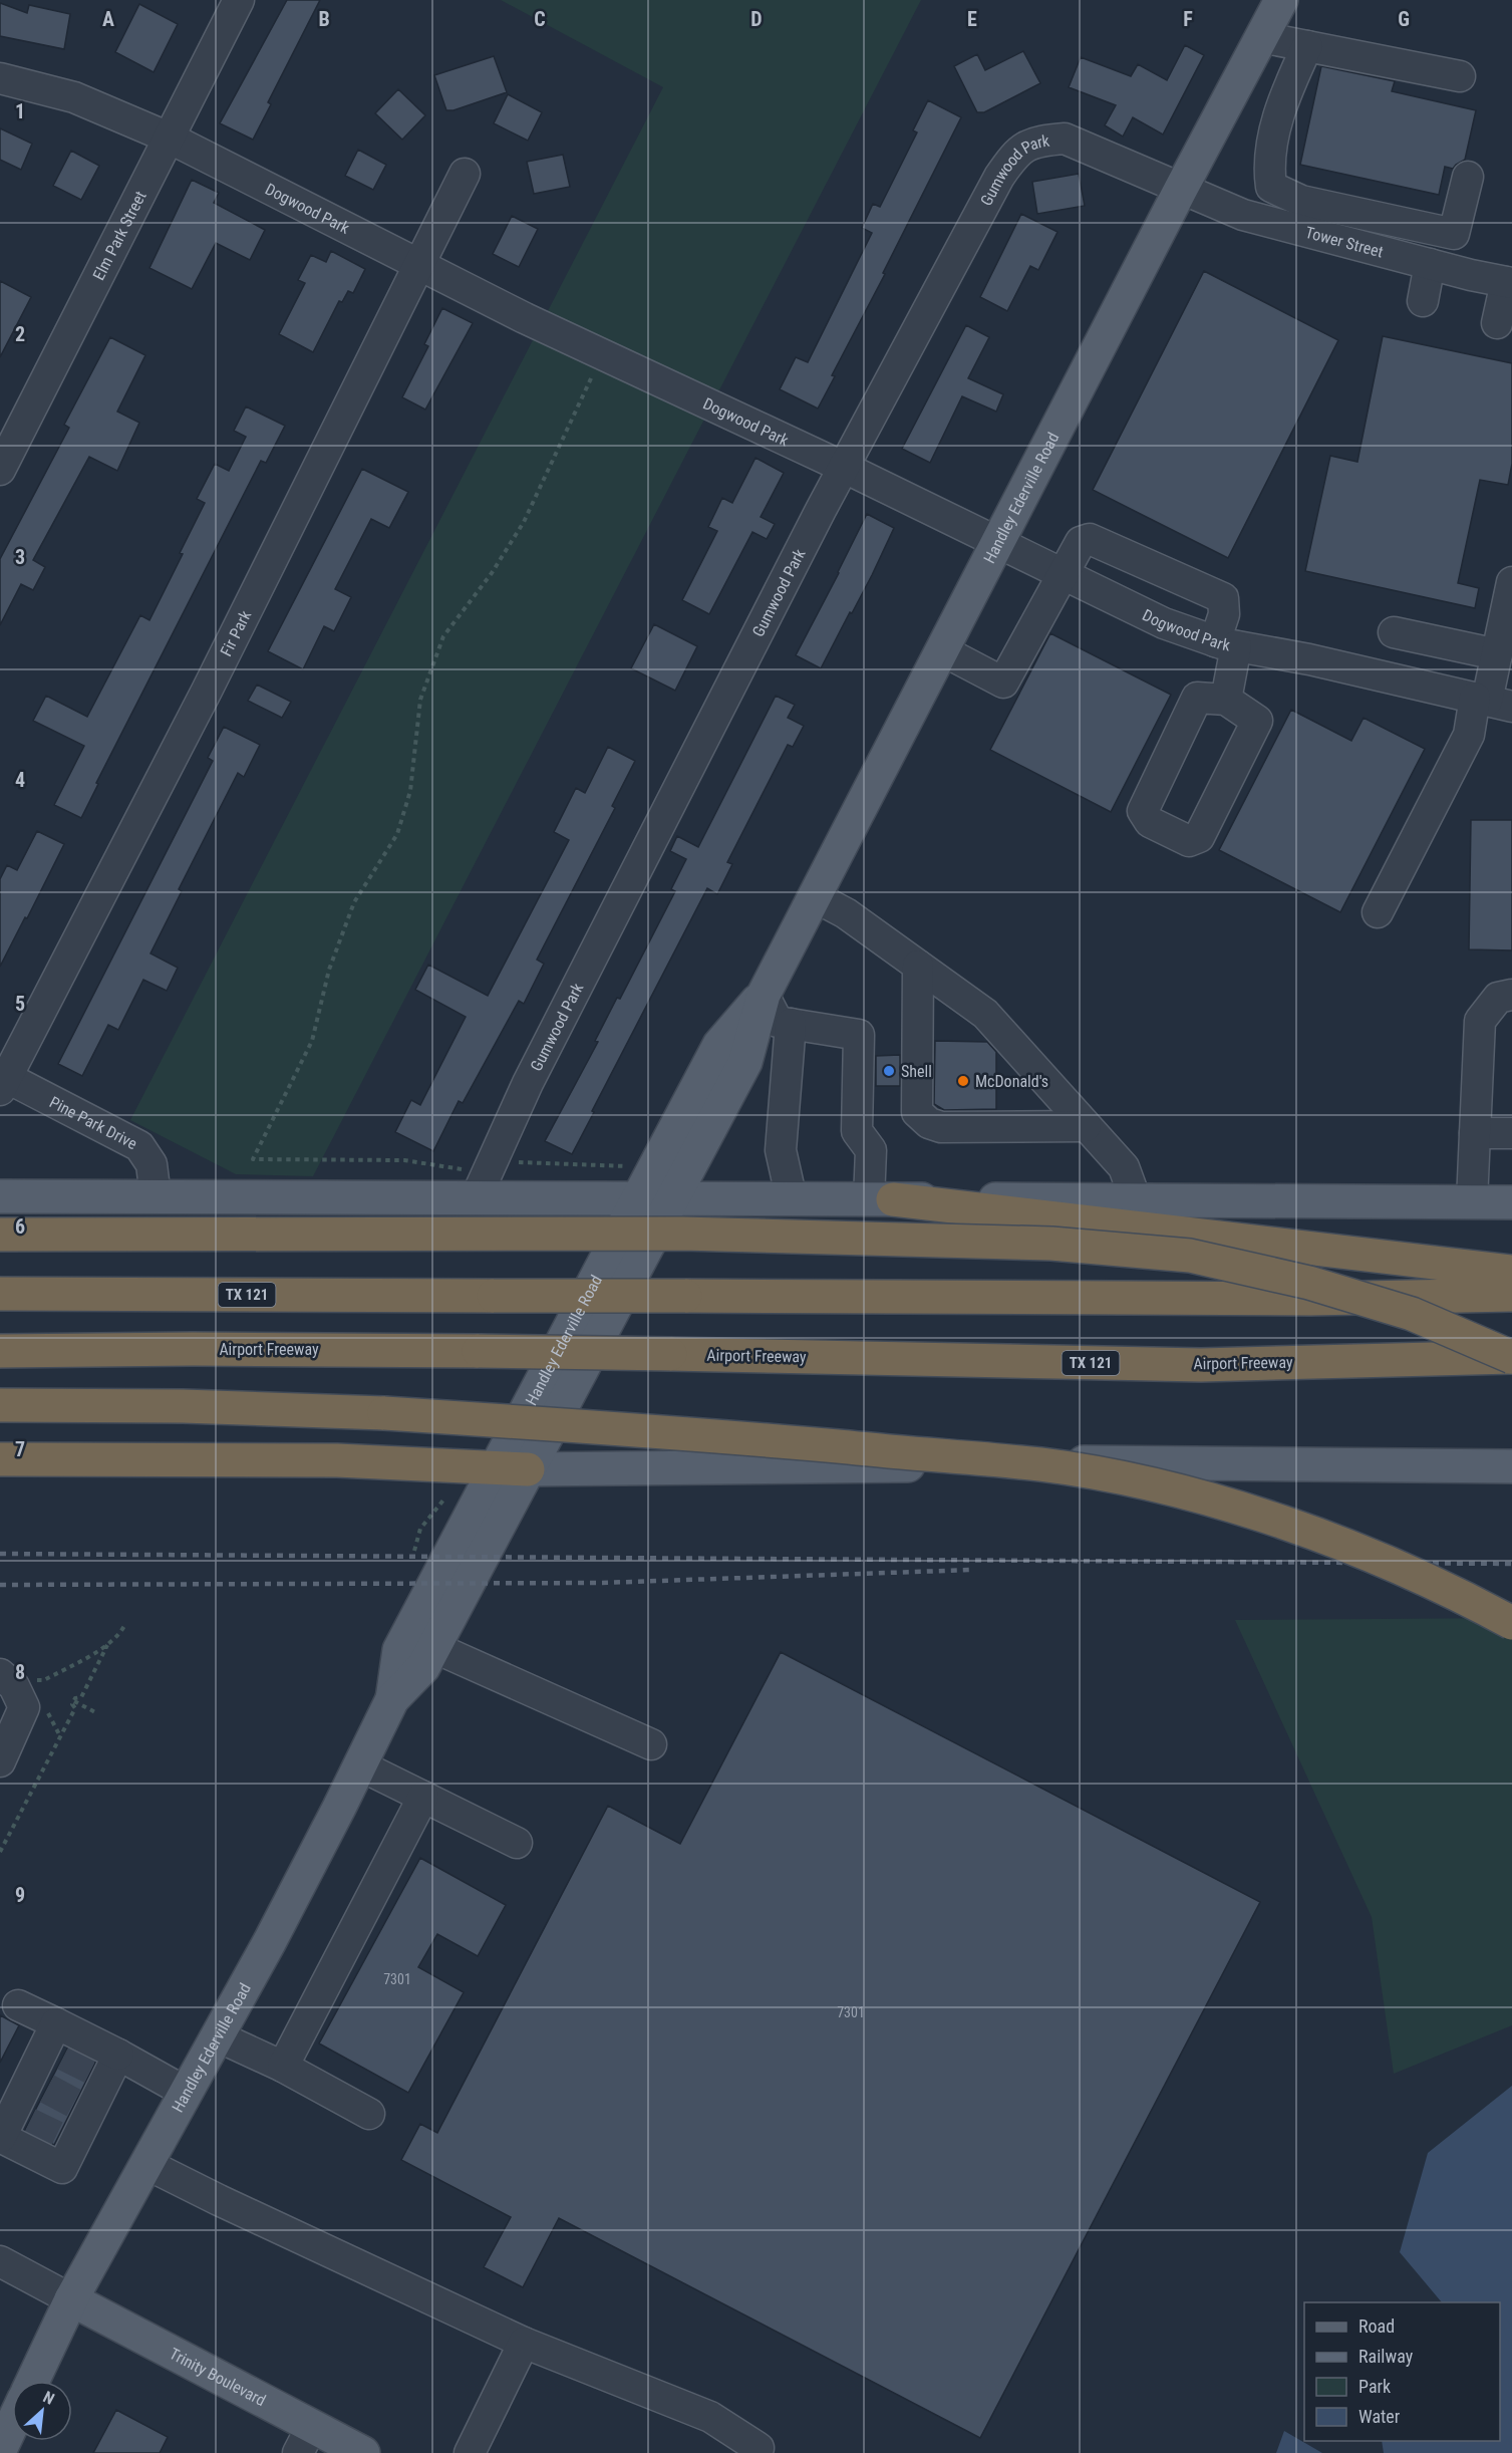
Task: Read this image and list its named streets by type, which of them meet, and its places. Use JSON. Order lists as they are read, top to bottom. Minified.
{"streets":{"highway":["TX 121","Airport Freeway"],"main road":["Handley Ederville Road","Trinity Boulevard"],"street":["Gumwood Park","Dogwood Park","Elm Park Street","Tower Street","Fir Park","Pine Park Drive"]},"crossings":[["Gumwood Park","Dogwood Park"],["Gumwood Park","Tower Street"],["Gumwood Park","Handley Ederville Road"],["Dogwood Park","Elm Park Street"],["Dogwood Park","Handley Ederville Road"],["Dogwood Park","Fir Park"],["Tower Street","Handley Ederville Road"],["Handley Ederville Road","Trinity Boulevard"],["Fir Park","Pine Park Drive"]],"places":["Shell","McDonald's"],"house_numbers":["7301","7301"],"legend":["Road","Railway","Park","Water"],"north":"top right","grid":{"columns":["A","B","C","D","E","F","G"],"rows":["1","2","3","4","5","6","7","8","9"]}}
